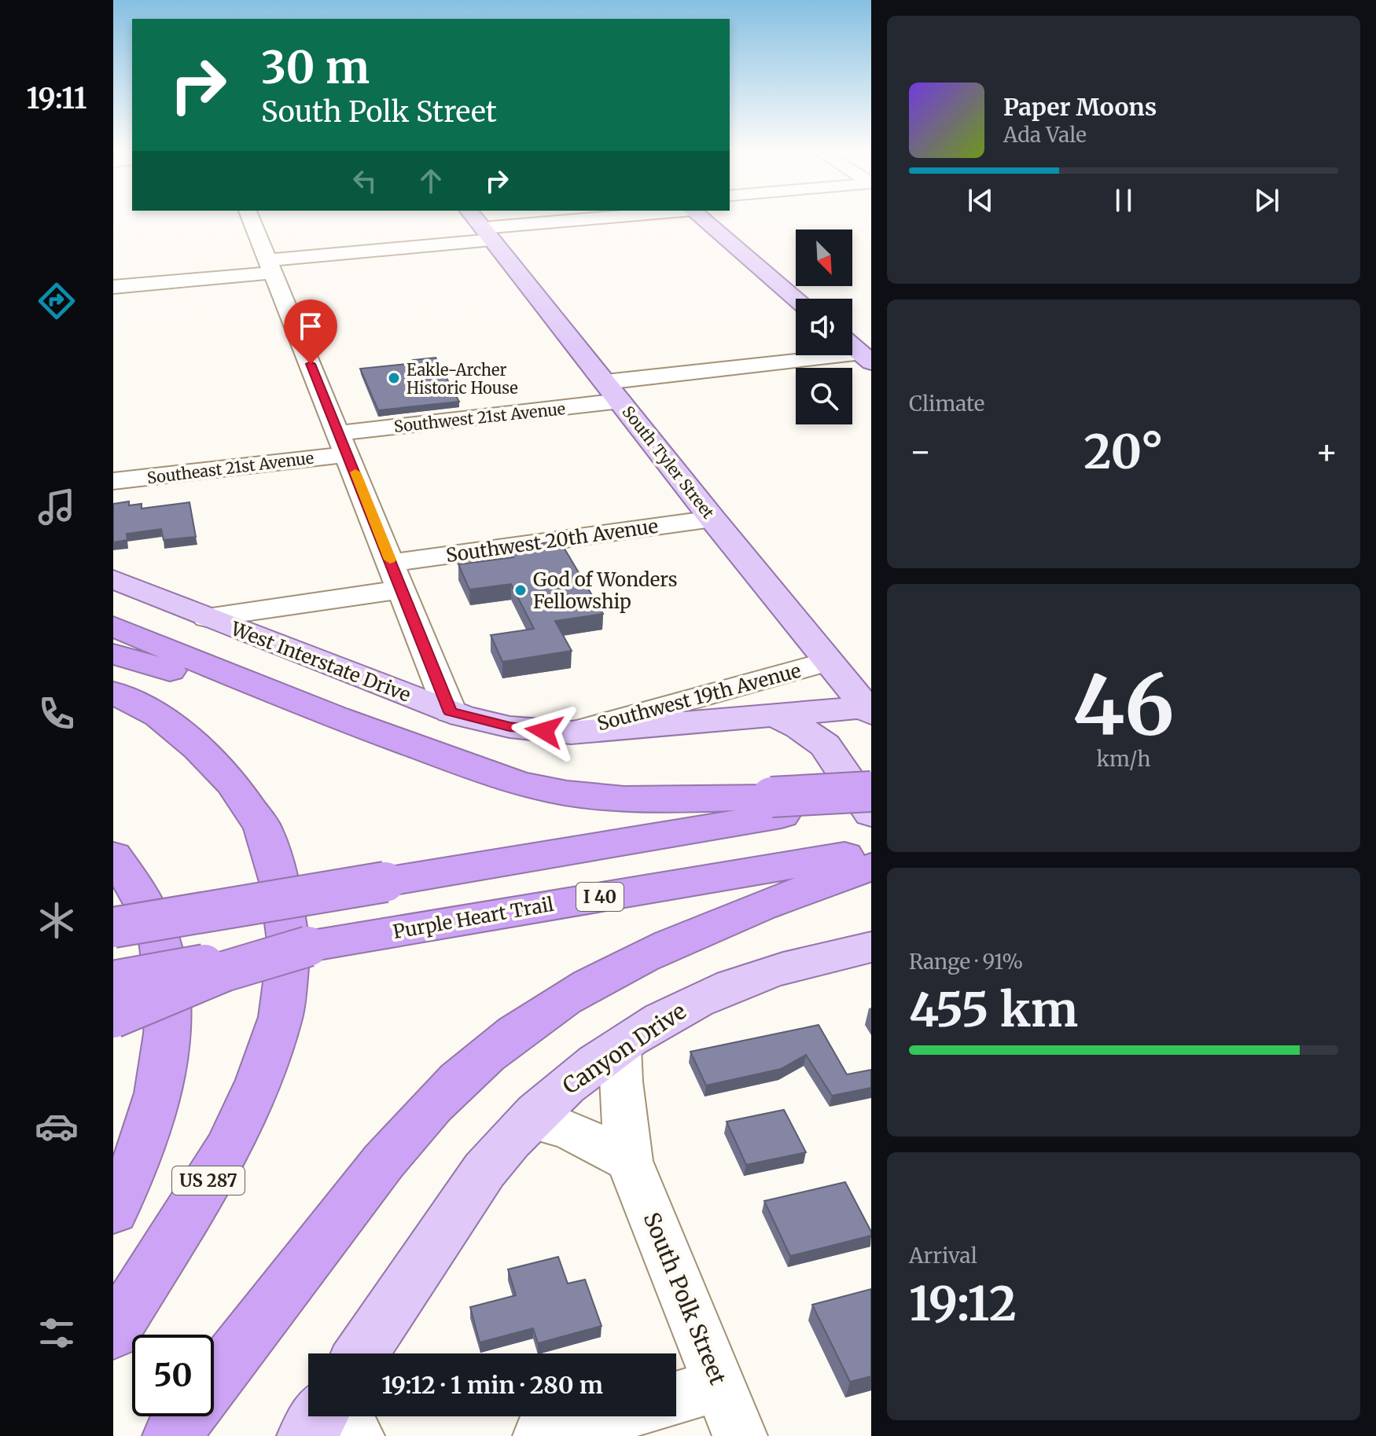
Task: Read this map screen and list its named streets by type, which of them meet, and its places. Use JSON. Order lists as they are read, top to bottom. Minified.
{"streets":{"highway":["I 40","Purple Heart Trail","US 287"],"main road":["South Tyler Street","West Interstate Drive","Canyon Drive"],"street":["Southwest 21st Avenue","Southeast 21st Avenue","Southwest 20th Avenue","Southwest 19th Avenue","South Polk Street"]},"crossings":[["Southwest 21st Avenue","South Tyler Street"],["Southwest 21st Avenue","Southeast 21st Avenue"],["South Tyler Street","Southwest 20th Avenue"],["South Tyler Street","West Interstate Drive"],["South Tyler Street","Southwest 19th Avenue"],["West Interstate Drive","Southwest 19th Avenue"],["Canyon Drive","South Polk Street"]],"places":["Eakle-Archer Historic House","God of Wonders Fellowship"],"north":"bottom right","page":{"tabs":"19:11","turn":["30 m","South Polk Street"],"song":["Paper Moons","Ada Vale"],"tile":["Climate",["46","km/h"],["Range · 91%","455 km"],["Arrival","19:12"]],"heat":["−","20°","+"],"limit":"50","trip":"19:12 · 1 min · 280 m"}}
